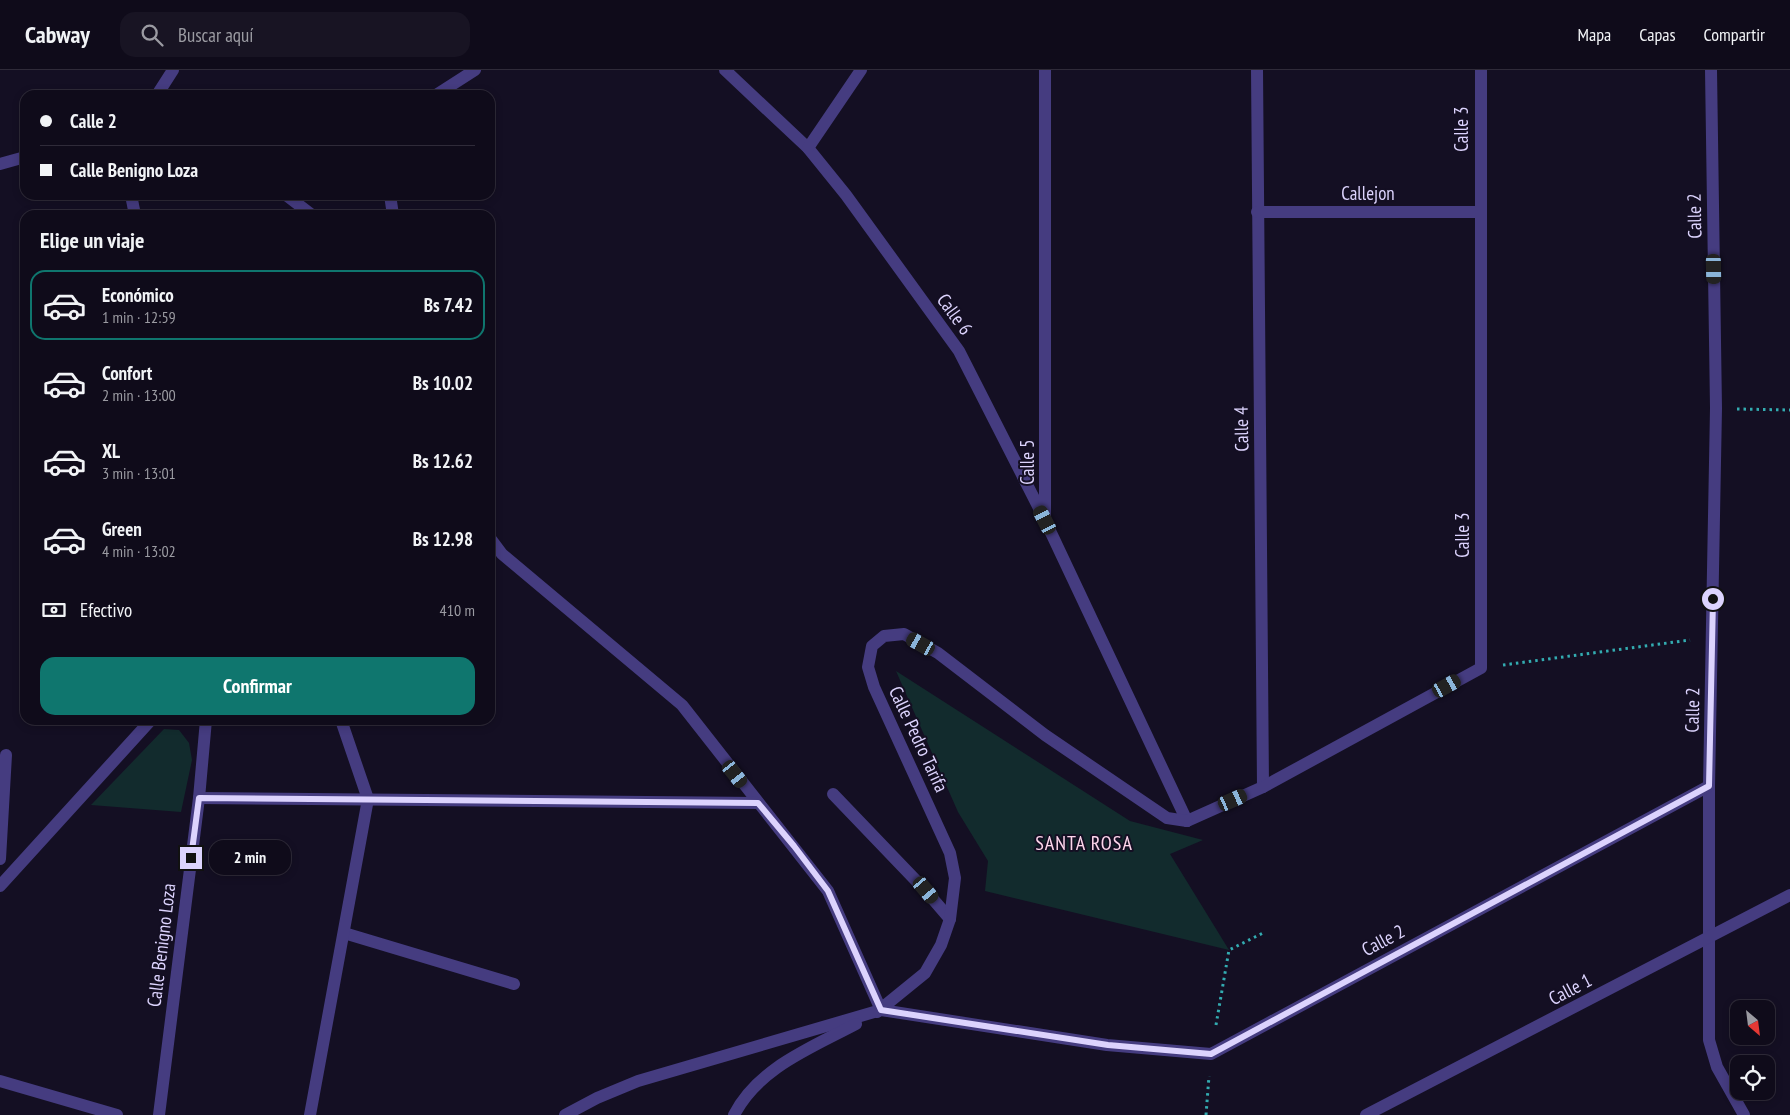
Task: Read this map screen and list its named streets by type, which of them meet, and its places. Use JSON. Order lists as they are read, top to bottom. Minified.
{"streets":{"street":["Calle 3","Callejon","Calle 2","Calle 6","Calle 4","Calle 5","Calle Pedro Tarifa","Calle Benigno Loza","Calle 1"]},"crossings":[["Calle 3","Callejon"],["Callejon","Calle 4"],["Calle 6","Calle 5"],["Calle 5","Calle Pedro Tarifa"]],"districts":["SANTA ROSA"],"north":"bottom right","page":{"header":"Cabway","search":"Buscar aquí","nav":["Mapa","Capas","Compartir"],"banner":["Calle 2","Calle Benigno Loza"],"heading":"Elige un viaje","list":[{"name":"Económico","note":"1 min · 12:59","value":"Bs 7.42"},{"name":"Confort","note":"2 min · 13:00","value":"Bs 10.02"},{"name":"XL","note":"3 min · 13:01","value":"Bs 12.62"},{"name":"Green","note":"4 min · 13:02","value":"Bs 12.98"}],"pay":["Efectivo","410 m"],"buttons":"Confirmar","bubble":"2 min"}}
